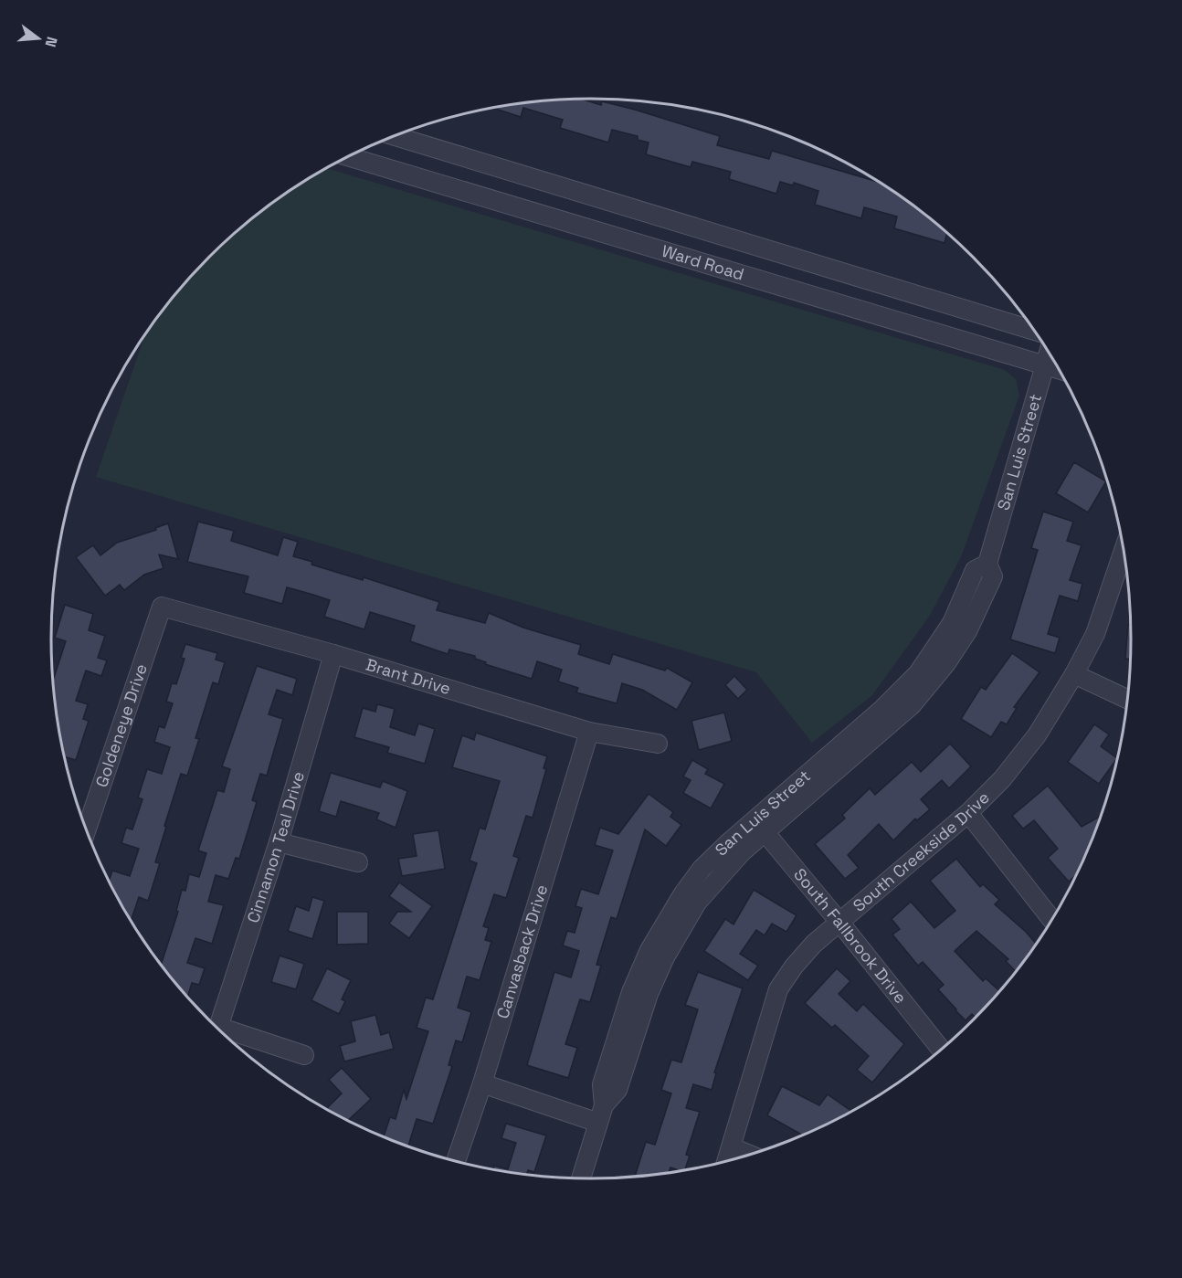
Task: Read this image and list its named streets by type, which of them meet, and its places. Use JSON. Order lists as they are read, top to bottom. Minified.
{"streets":{"street":["Ward Road","San Luis Street","Brant Drive","Goldeneye Drive","Cinnamon Teal Drive","South Creekside Drive","South Fallbrook Drive","Canvasback Drive"]},"crossings":[["Ward Road","San Luis Street"],["San Luis Street","South Fallbrook Drive"],["Brant Drive","Goldeneye Drive"],["Brant Drive","Cinnamon Teal Drive"],["Brant Drive","Canvasback Drive"],["South Creekside Drive","South Fallbrook Drive"]],"north":"right"}
